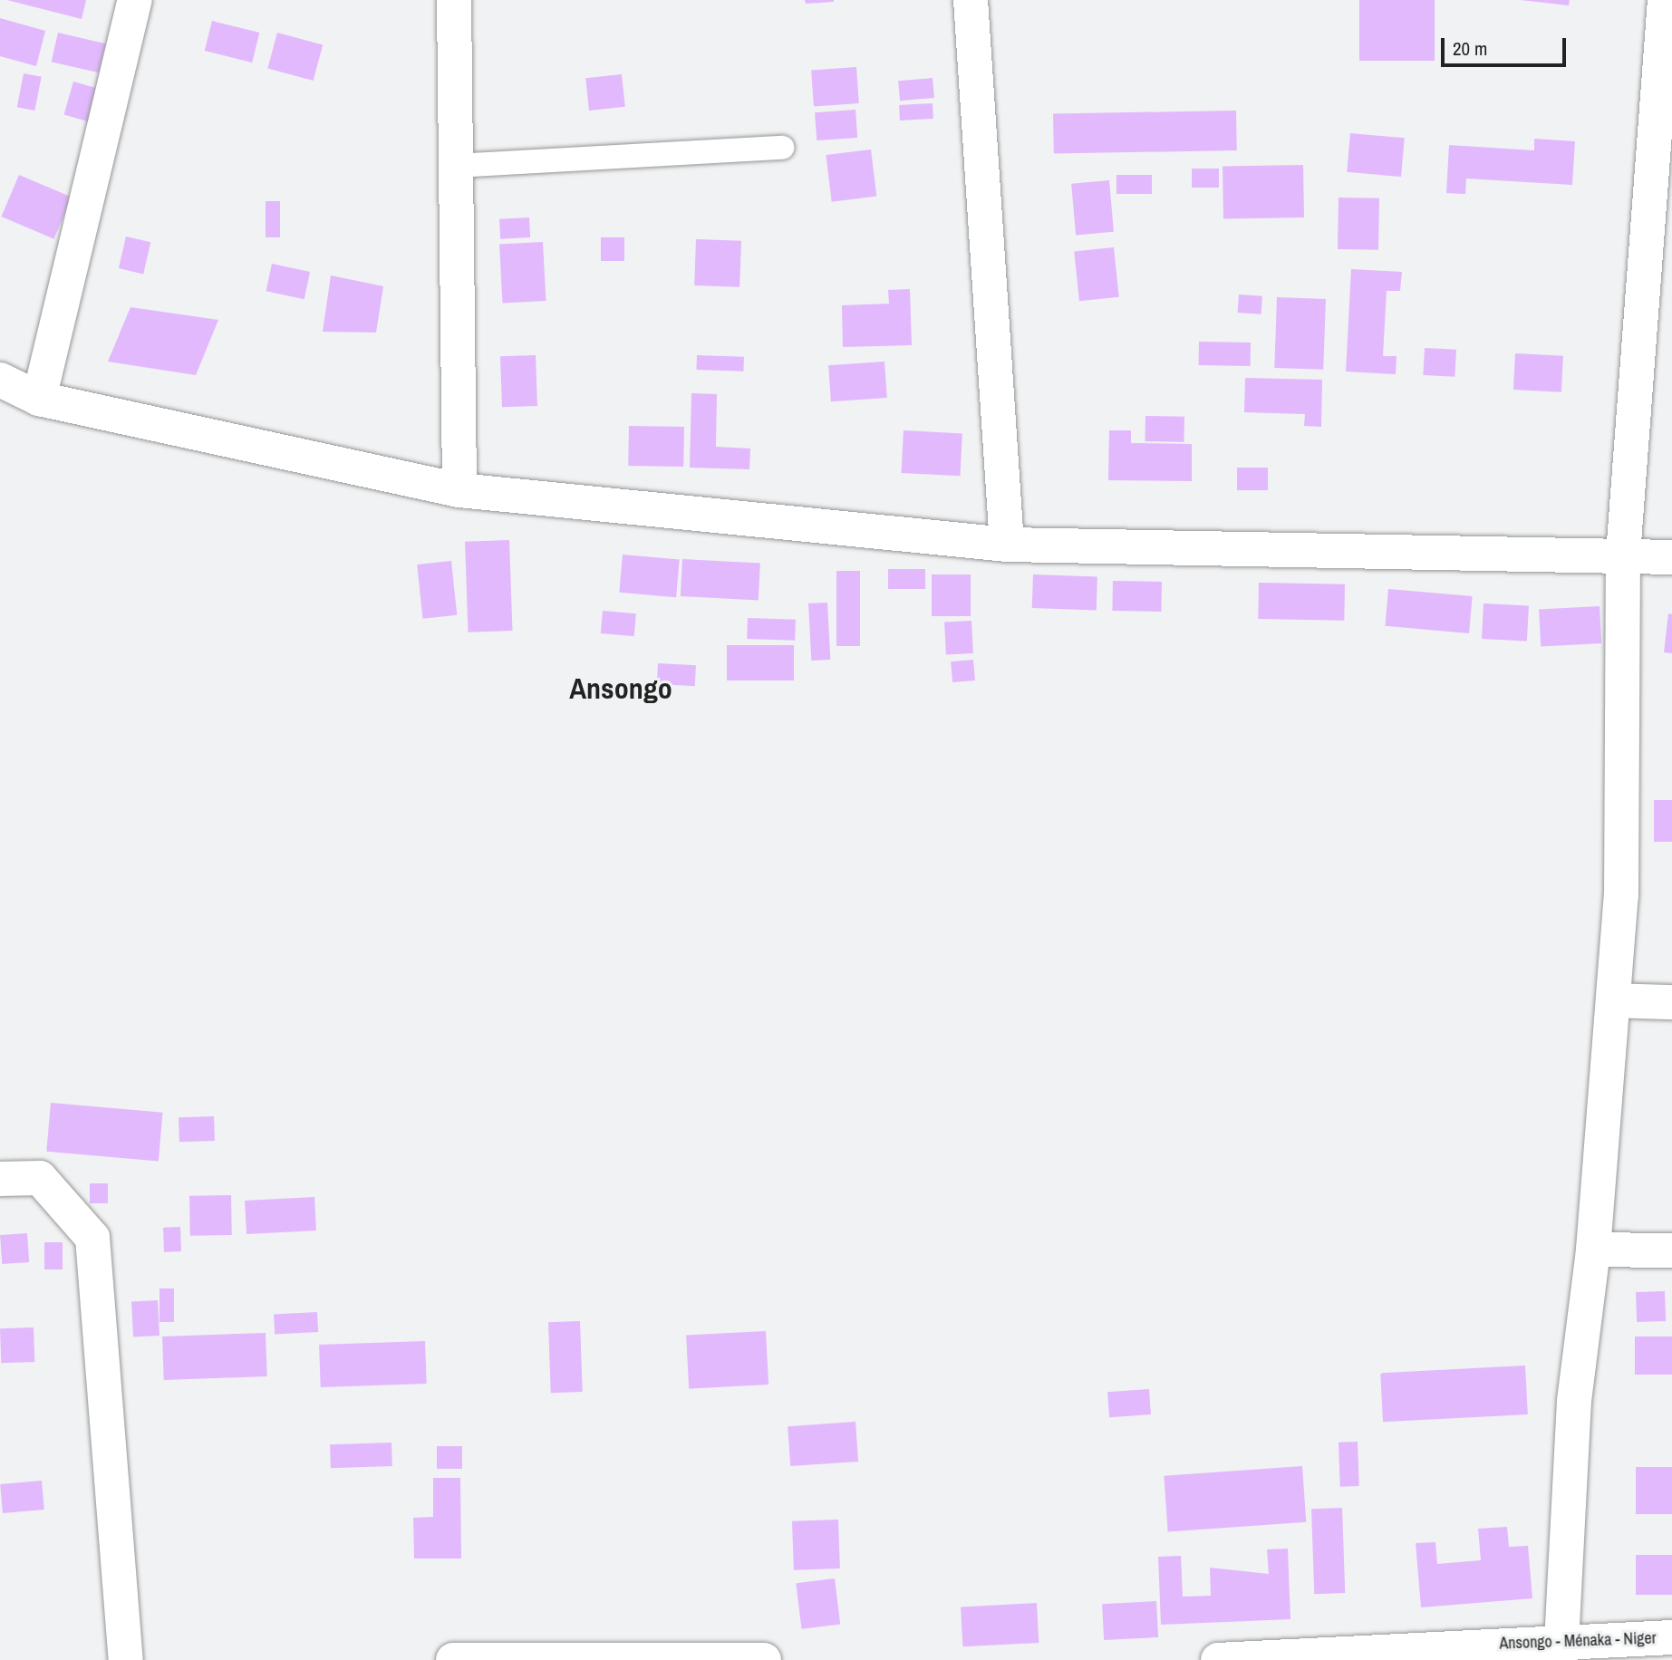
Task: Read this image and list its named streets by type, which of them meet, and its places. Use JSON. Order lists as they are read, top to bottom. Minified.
{"streets":{"street":["Ansongo - Ménaka - Niger"]},"districts":["Ansongo"],"scale_bar":"20 m"}
